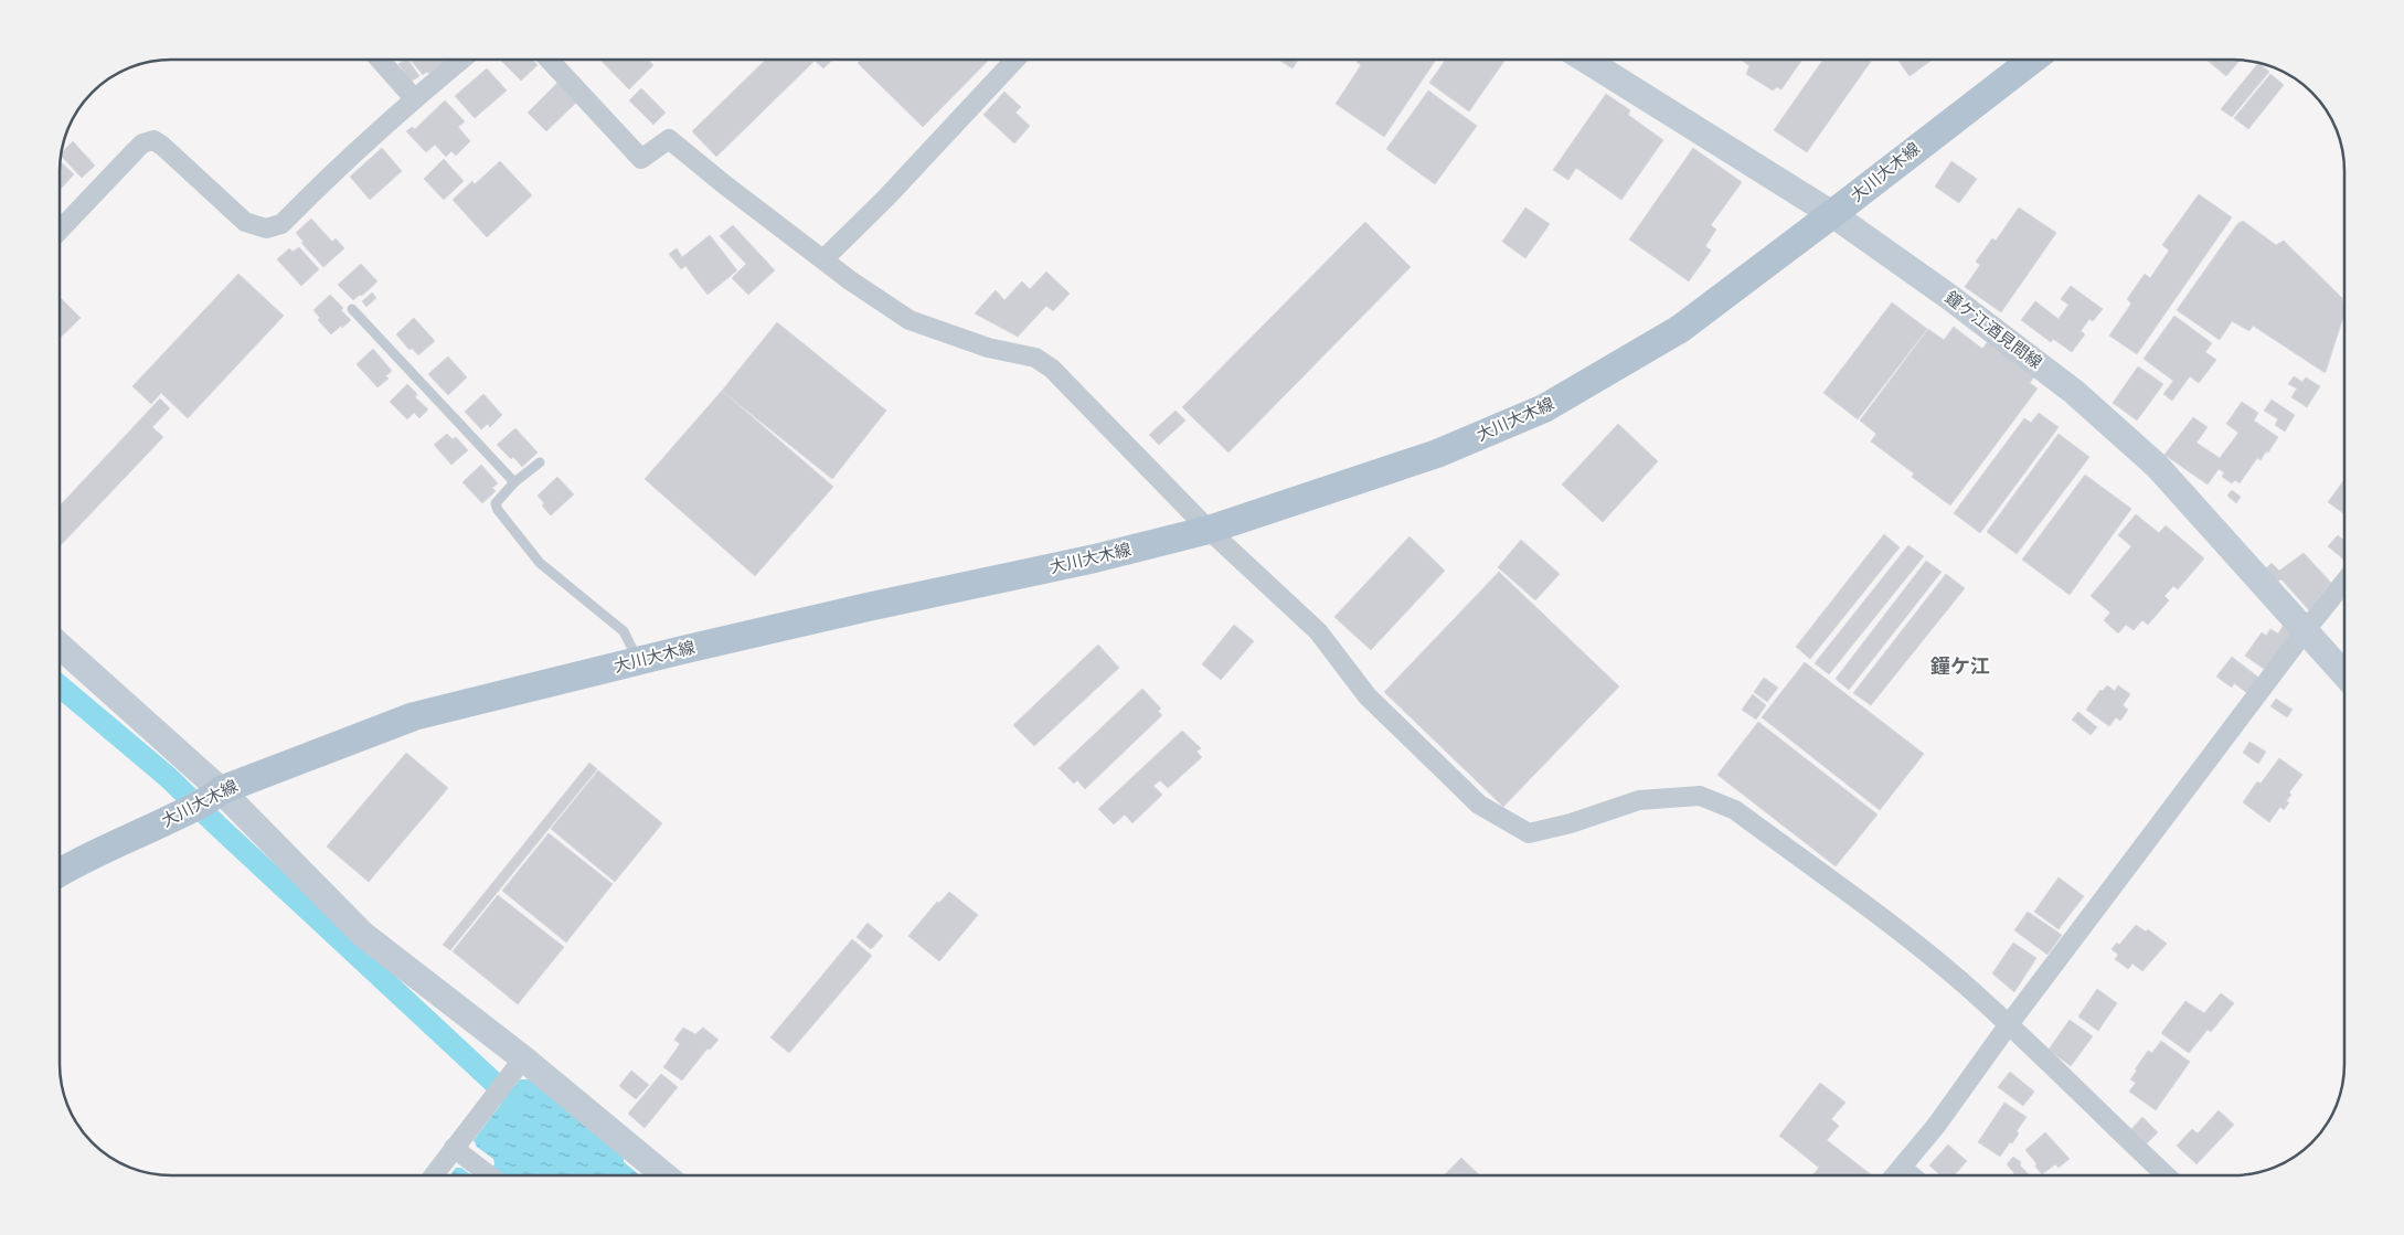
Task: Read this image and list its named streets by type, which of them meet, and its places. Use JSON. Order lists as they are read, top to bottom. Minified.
{"streets":{"main road":["大川大木線","鐘ケ江酒見間線"]},"crossings":[["大川大木線","鐘ケ江酒見間線"]],"districts":["鐘ケ江"]}
